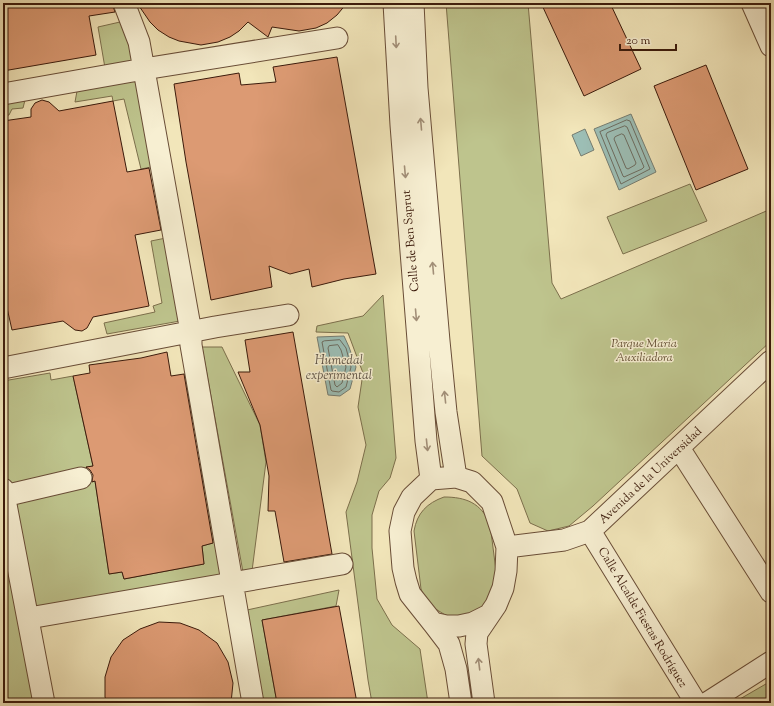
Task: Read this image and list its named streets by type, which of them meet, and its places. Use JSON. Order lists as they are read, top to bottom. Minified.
{"streets":{"street":["Calle de Ben Saprut","Avenida de la Universidad","Calle Alcalde Fiestas Rodríguez"]},"crossings":[["Calle de Ben Saprut","Avenida de la Universidad"],["Avenida de la Universidad","Calle Alcalde Fiestas Rodríguez"]],"water":["Humedal experimental"],"parks":["Parque María Auxiliadora"],"scale_bar":"20 m"}
